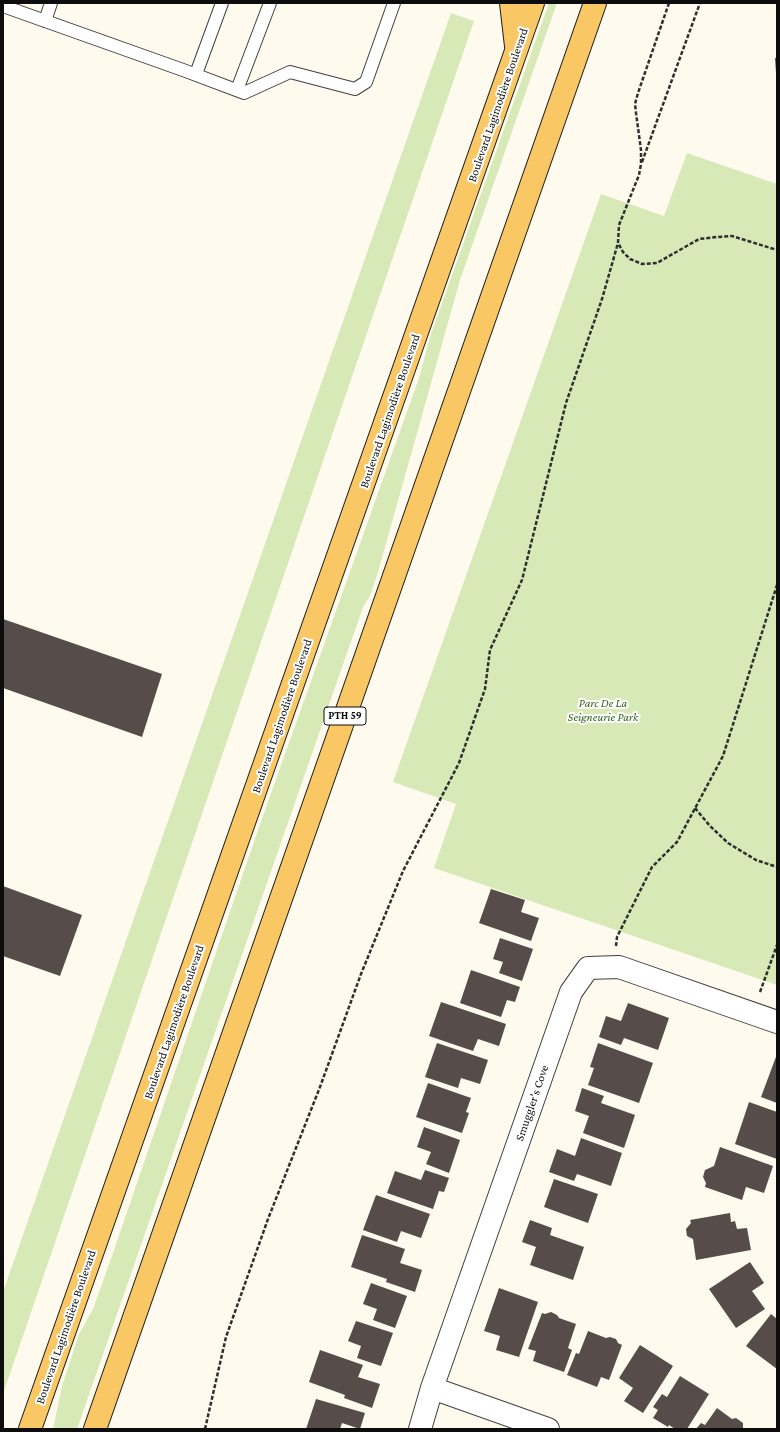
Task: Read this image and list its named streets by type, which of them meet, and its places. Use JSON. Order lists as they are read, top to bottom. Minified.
{"streets":{"main road":["Boulevard Lagimodière Boulevard","PTH 59"],"street":["Smuggler's Cove"]},"parks":["Parc De La Seigneurie Park"]}
